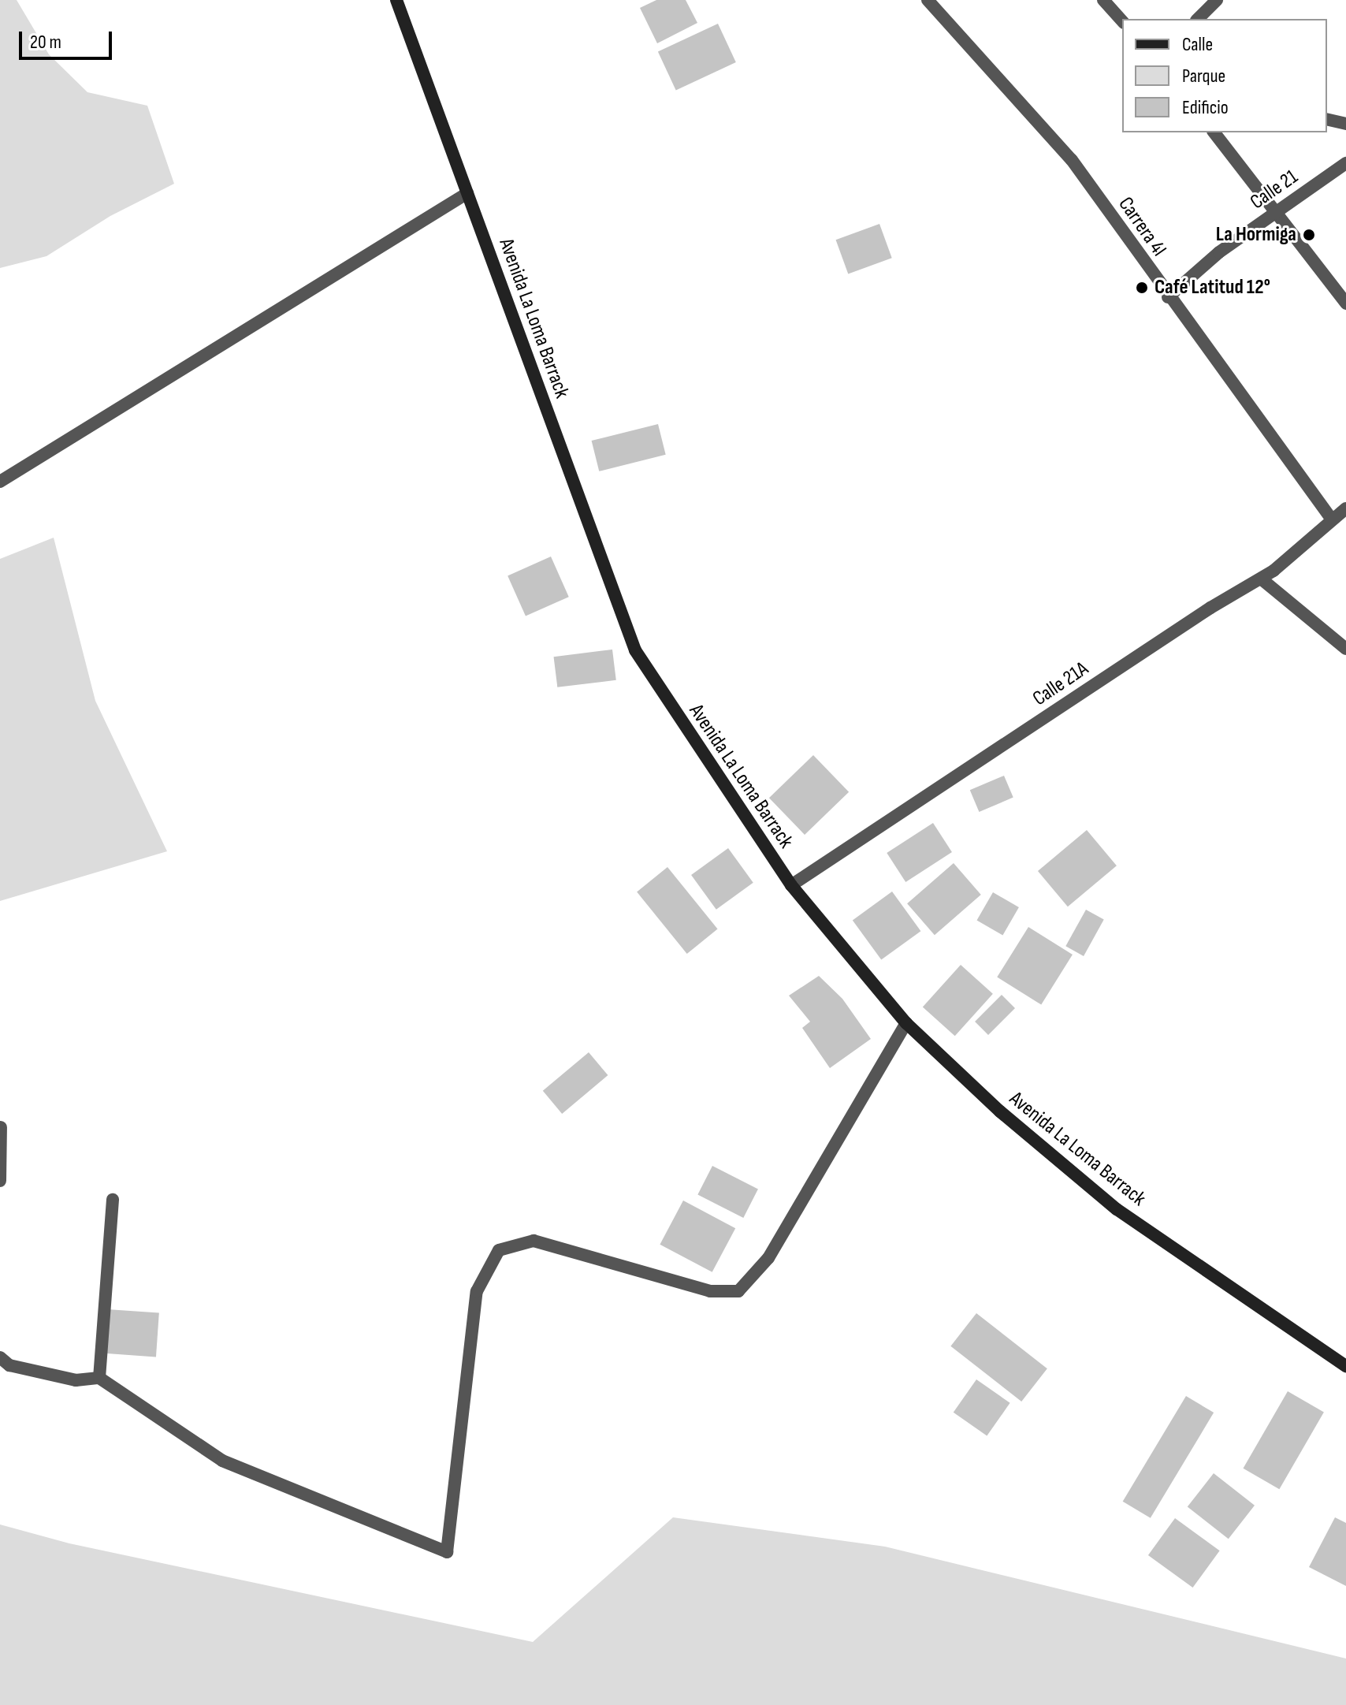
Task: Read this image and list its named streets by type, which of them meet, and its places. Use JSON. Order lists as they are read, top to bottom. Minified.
{"streets":{"main road":["Avenida La Loma Barrack"],"street":["Calle 21","Carrera 4I","Calle 21A"]},"crossings":[["Calle 21","Carrera 4I"],["Carrera 4I","Calle 21A"],["Avenida La Loma Barrack","Calle 21A"]],"places":["La Hormiga","Café Latitud 12°"],"legend":["Calle","Parque","Edificio"],"scale_bar":"20 m"}
